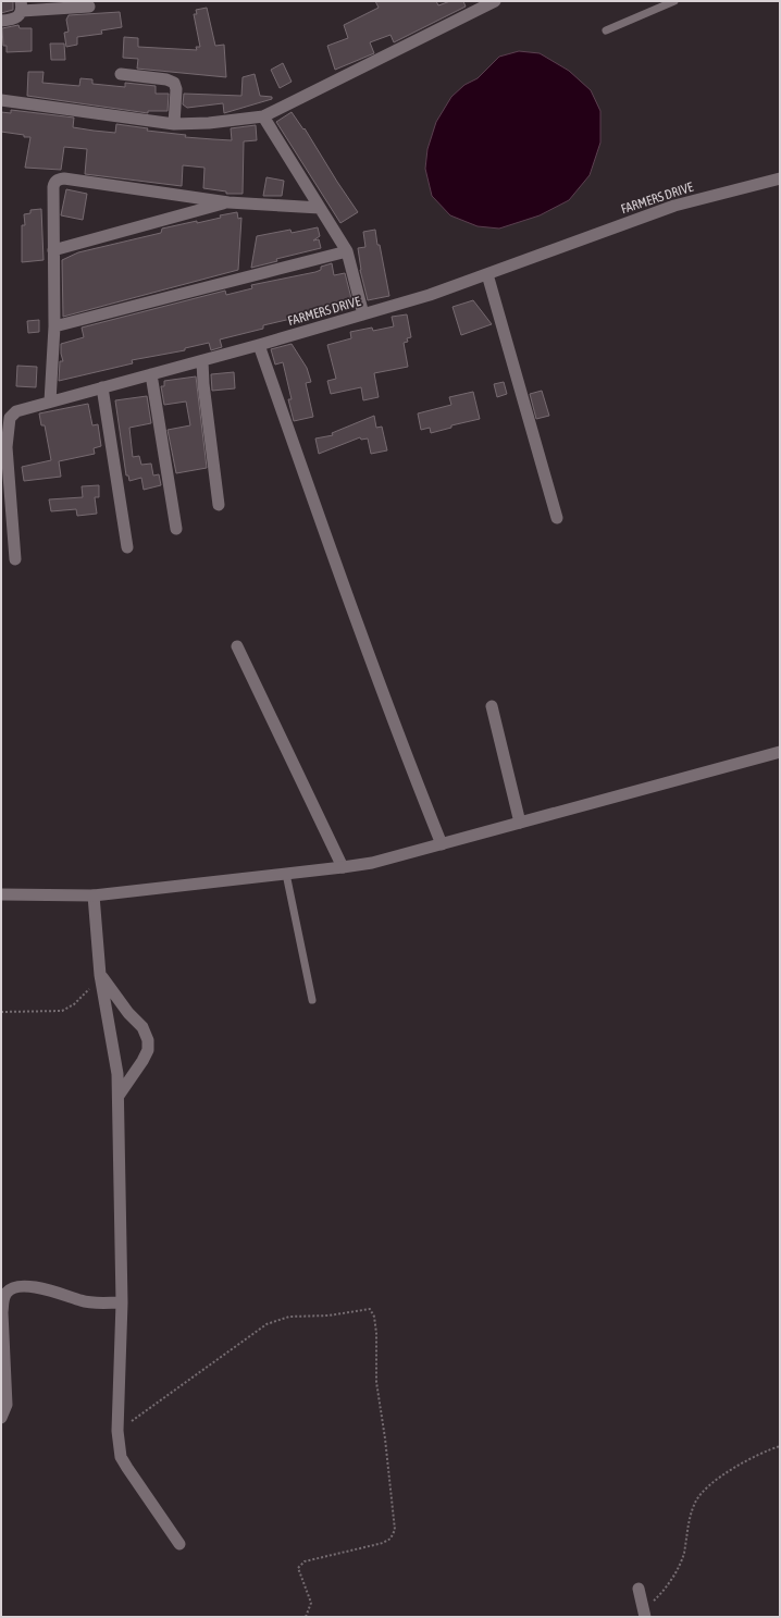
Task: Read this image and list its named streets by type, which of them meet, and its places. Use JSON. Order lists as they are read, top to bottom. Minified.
{"streets":{"street":["FARMERS DRIVE"]}}
